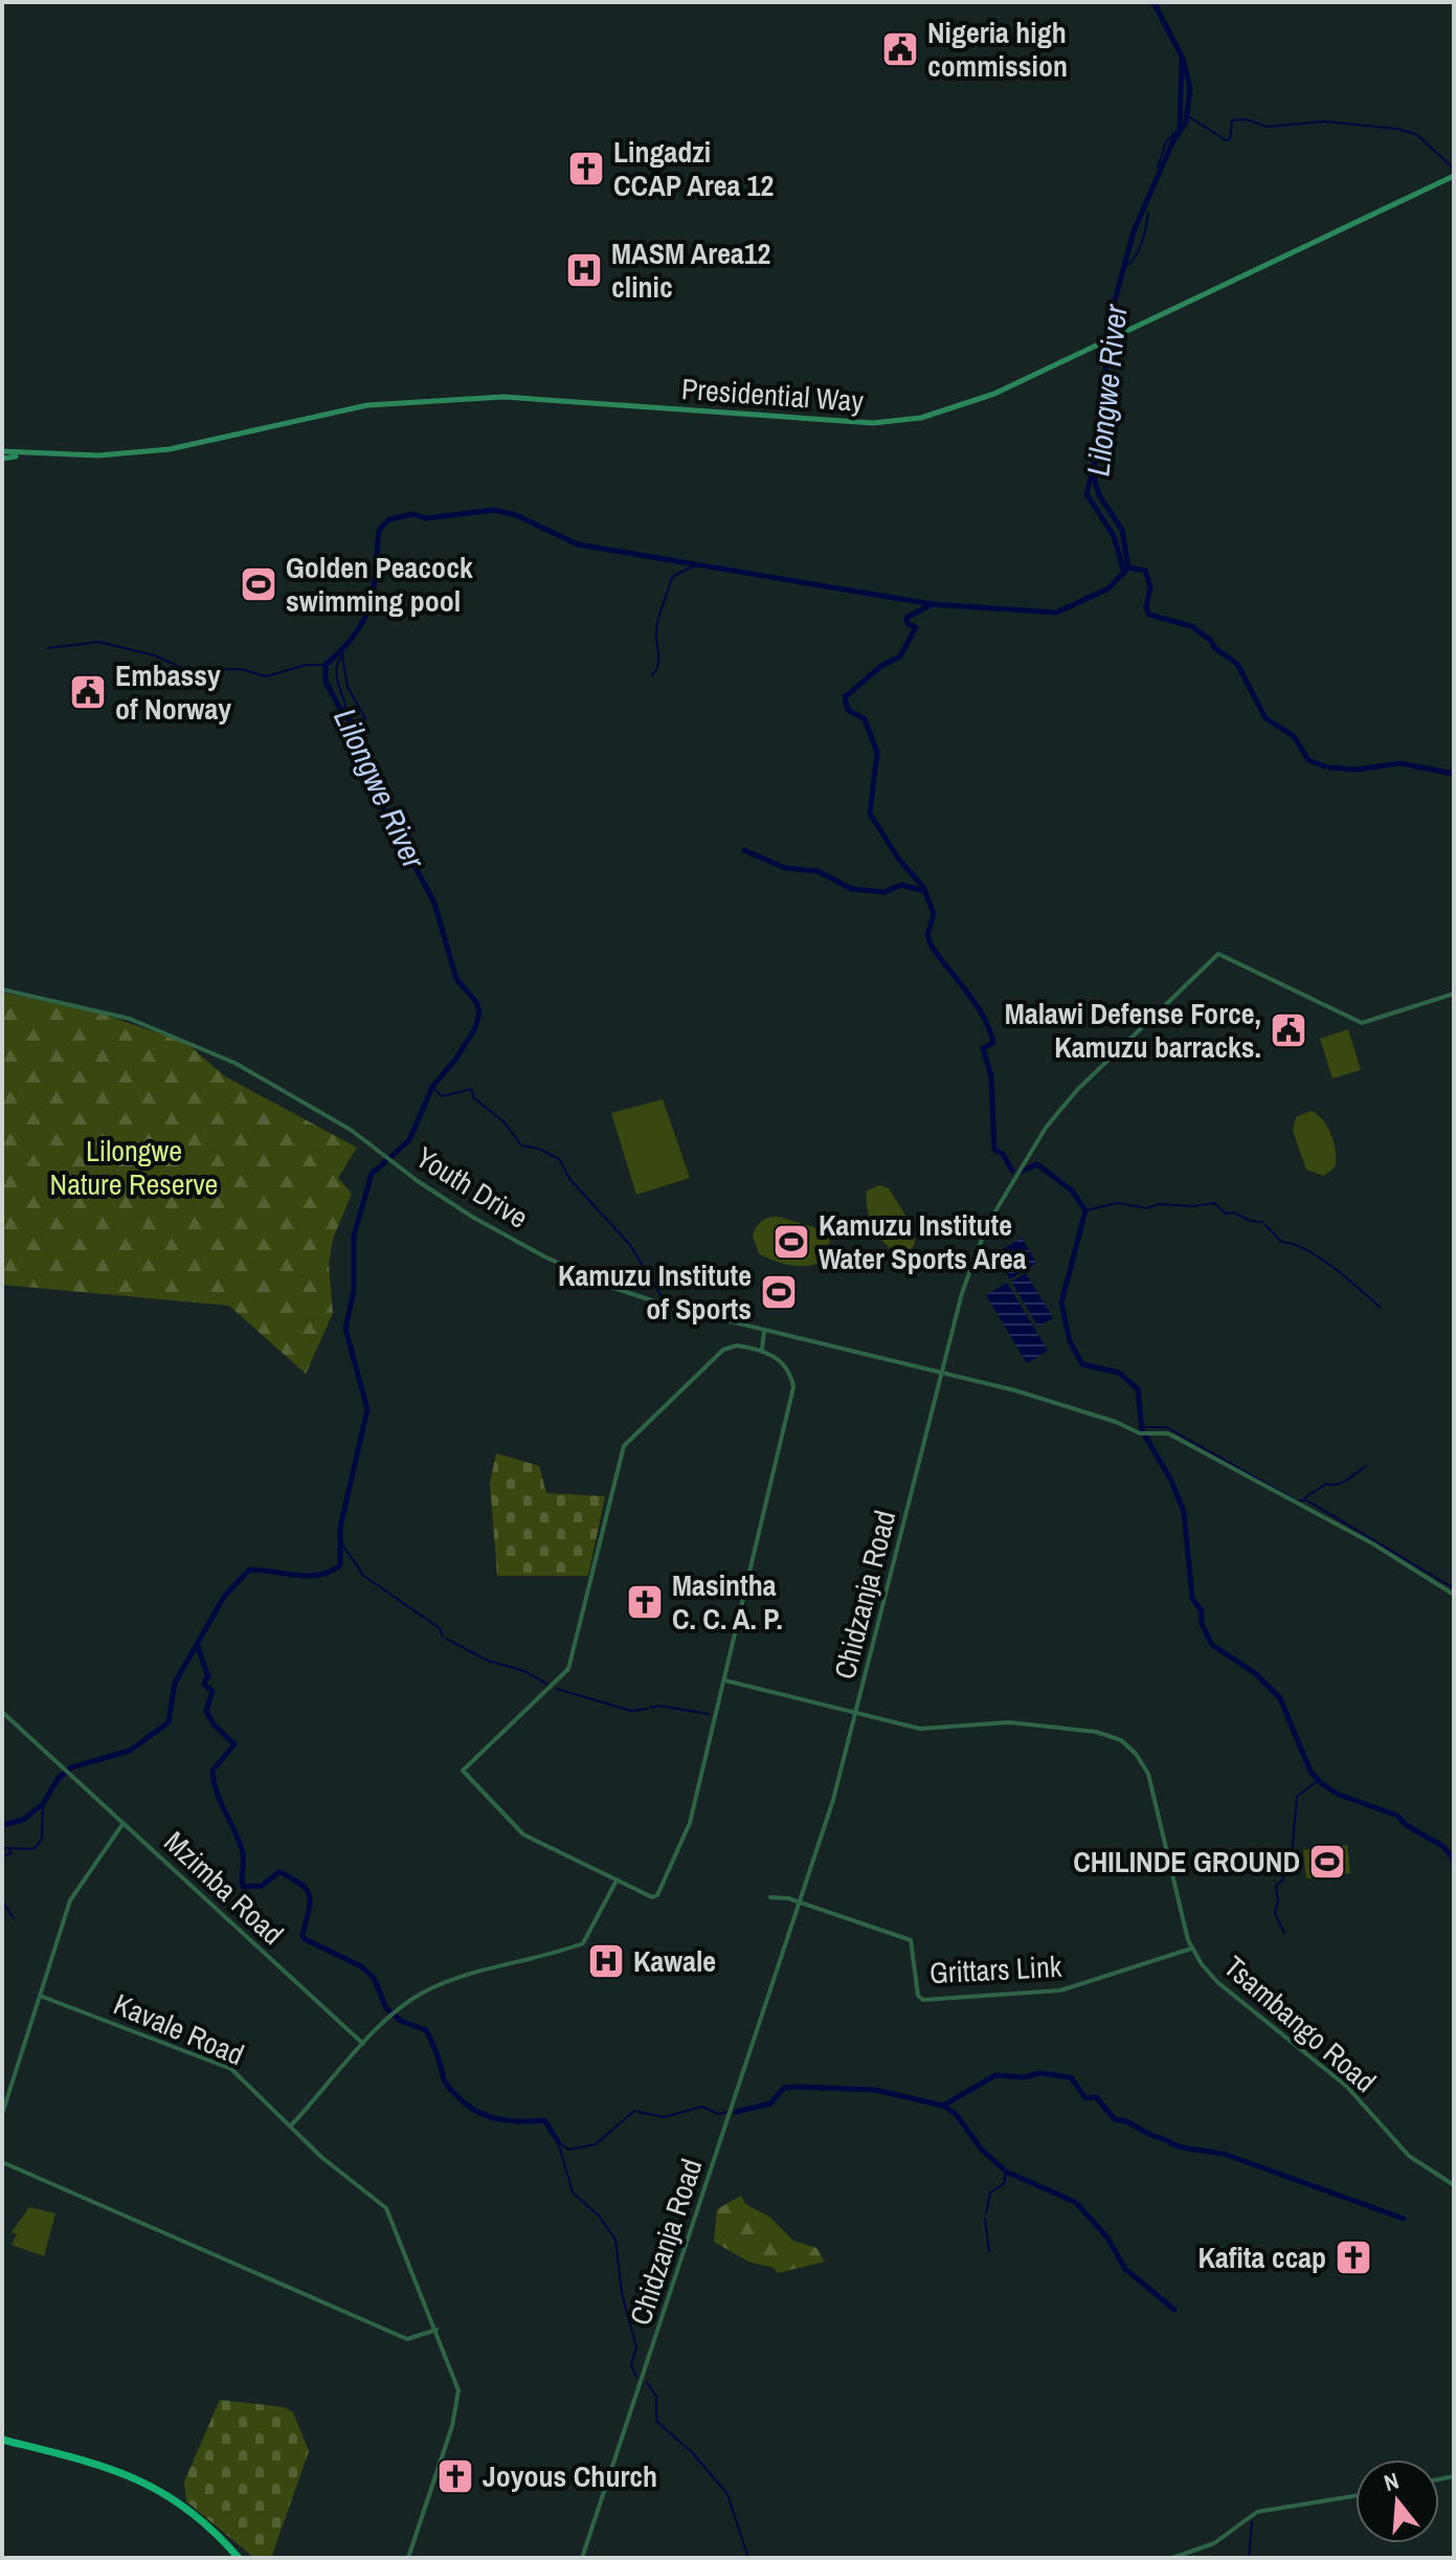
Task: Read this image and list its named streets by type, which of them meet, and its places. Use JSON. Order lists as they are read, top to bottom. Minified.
{"streets":{"main road":["Presidential Way"],"street":["Youth Drive","Chidzanja Road","Mzimba Road","Grittars Link","Tsambango Road","Kavale Road"]},"crossings":[["Youth Drive","Chidzanja Road"],["Chidzanja Road","Grittars Link"],["Chidzanja Road","Tsambango Road"],["Grittars Link","Tsambango Road"]],"water":["Lilongwe River"],"parks":["Lilongwe Nature Reserve"],"places":{"public building":["Nigeria high commission","Embassy of Norway","Malawi Defense Force, Kamuzu barracks."],"church":["Lingadzi CCAP Area 12","Masintha C. C. A. P.","Kafita ccap","Joyous Church"],"hospital":["MASM Area12 clinic","Kawale"],"sports":["Golden Peacock swimming pool","Kamuzu Institute Water Sports Area","Kamuzu Institute of Sports","CHILINDE GROUND"]},"north":"top"}
